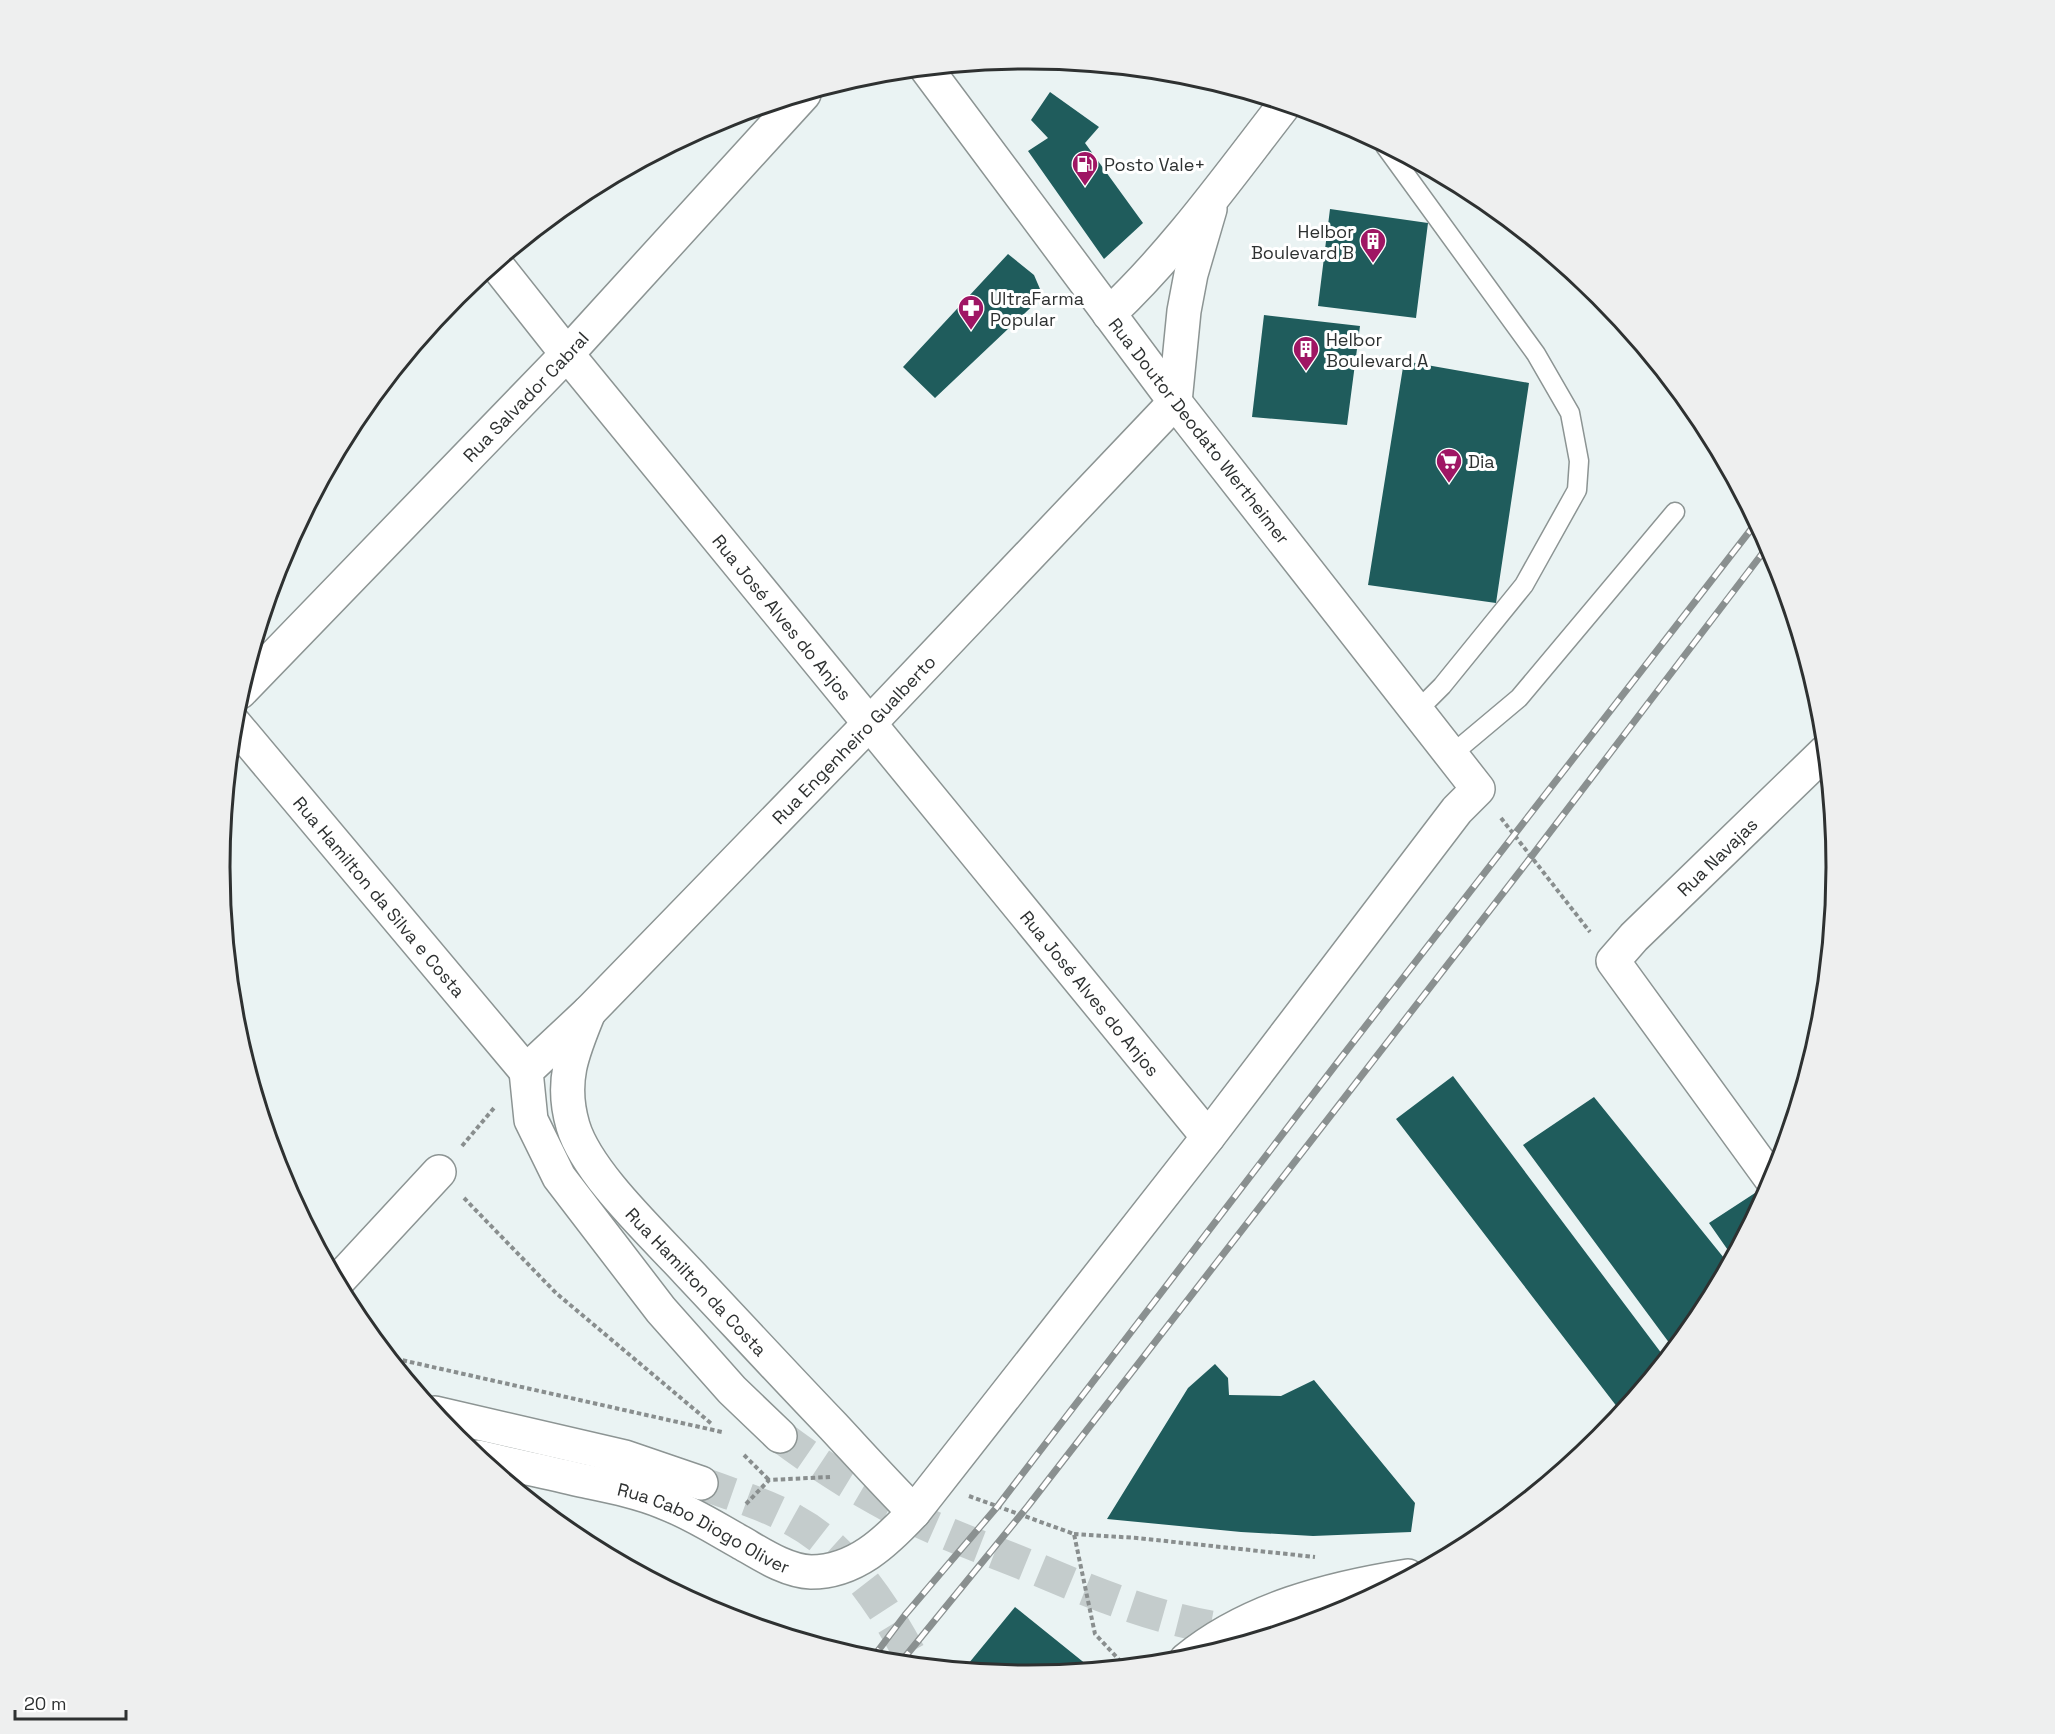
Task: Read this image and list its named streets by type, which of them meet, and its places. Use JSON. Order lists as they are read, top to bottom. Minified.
{"streets":{"street":["Rua Salvador Cabral","Rua Doutor Deodato Wertheimer","Rua José Alves do Anjos","Rua Engenheiro Gualberto","Rua Navajas","Rua Hamilton da Silva e Costa","Rua Hamilton da Costa","Rua Cabo Diogo Oliver"]},"crossings":[["Rua Salvador Cabral","Rua José Alves do Anjos"],["Rua Doutor Deodato Wertheimer","Rua Engenheiro Gualberto"],["Rua Doutor Deodato Wertheimer","Rua Cabo Diogo Oliver"],["Rua José Alves do Anjos","Rua Engenheiro Gualberto"],["Rua José Alves do Anjos","Rua Cabo Diogo Oliver"],["Rua Engenheiro Gualberto","Rua Hamilton da Silva e Costa"],["Rua Engenheiro Gualberto","Rua Hamilton da Costa"],["Rua Hamilton da Costa","Rua Cabo Diogo Oliver"]],"places":{"fuel station":["Posto Vale+"],"building":["Helbor Boulevard B","Helbor Boulevard A"],"pharmacy":["UltraFarma Popular"],"supermarket":["Dia"]},"scale_bar":"20 m"}
